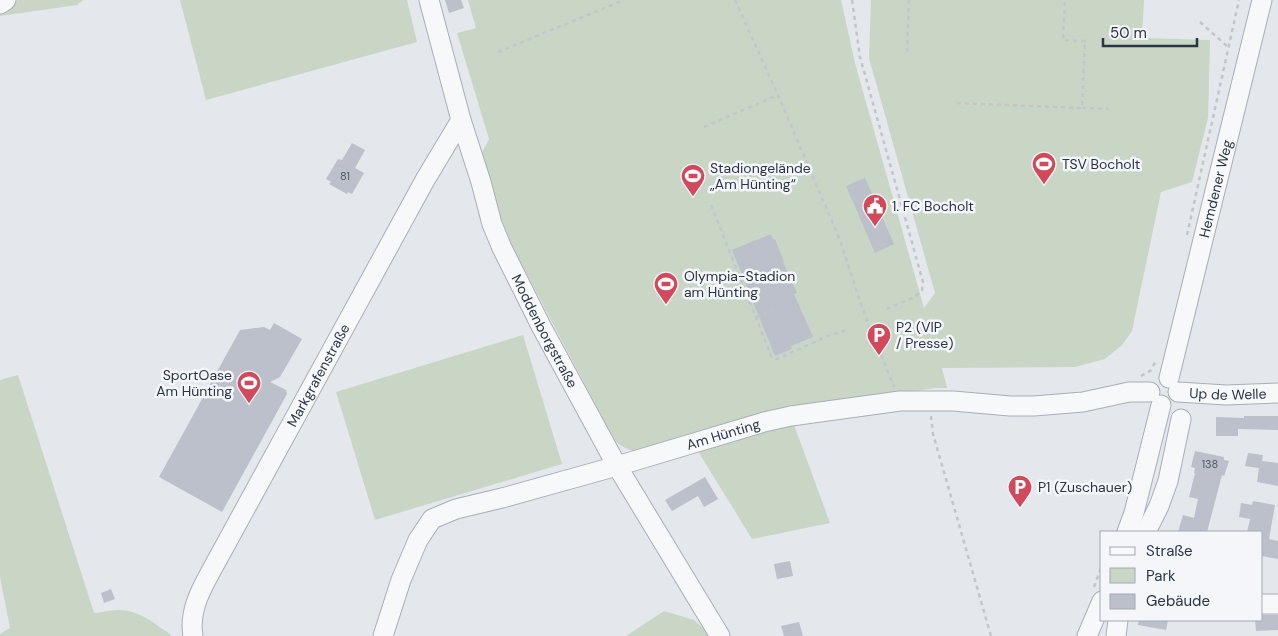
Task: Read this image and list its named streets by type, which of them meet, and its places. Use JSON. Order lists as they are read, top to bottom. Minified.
{"streets":{"street":["Hemdener Weg","Moddenborgstraße","Markgrafenstraße","Up de Welle","Am Hünting"]},"crossings":[["Hemdener Weg","Up de Welle"],["Moddenborgstraße","Markgrafenstraße"],["Moddenborgstraße","Am Hünting"]],"places":{"sports":["TSV Bocholt","Stadiongelände „Am Hünting“","Olympia-Stadion am Hünting","SportOase Am Hünting"],"public building":["1. FC Bocholt"],"parking":["P2 (VIP / Presse)","P1 (Zuschauer)"]},"house_numbers":["81","138"],"legend":["Straße","Park","Gebäude"],"scale_bar":"50 m"}
